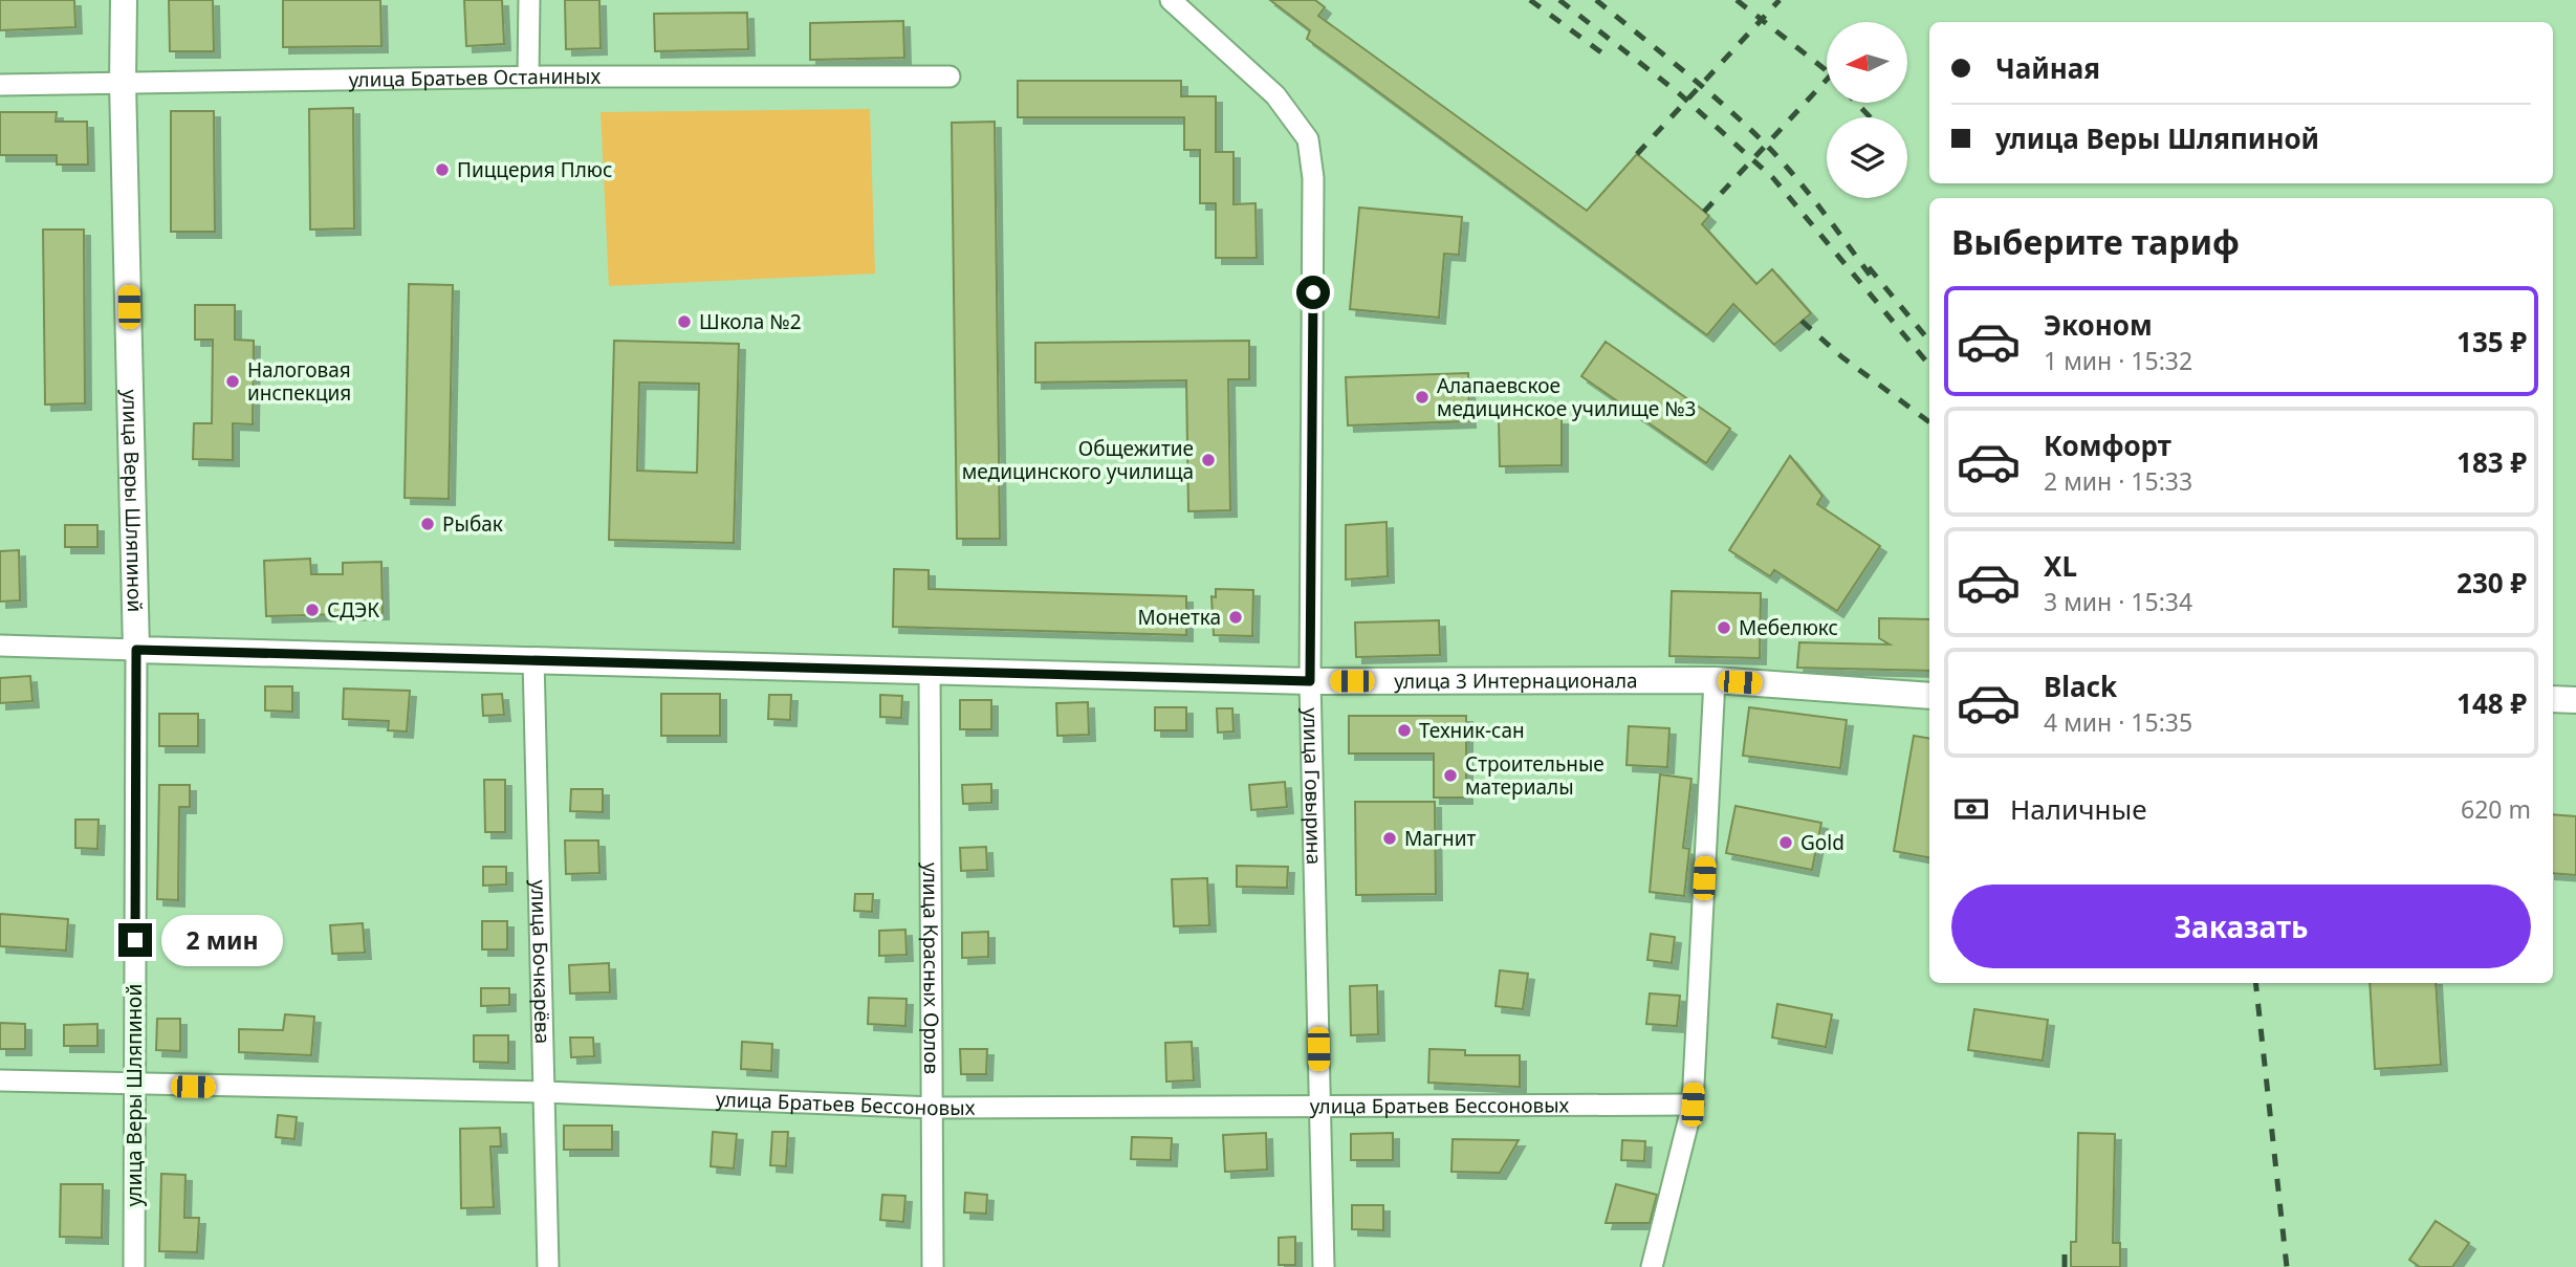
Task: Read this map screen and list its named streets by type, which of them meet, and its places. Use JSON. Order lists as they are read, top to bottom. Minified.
{"streets":{"main road":["улица Веры Шляпиной","улица 3 Интернационала"],"street":["улица Братьев Останиных","улица Говырина","улица Бочкарёва","улица Красных Орлов","улица Братьев Бессоновых"]},"crossings":[["улица Братьев Останиных","улица Веры Шляпиной"],["улица Веры Шляпиной","улица 3 Интернационала"],["улица Веры Шляпиной","улица Братьев Бессоновых"],["улица 3 Интернационала","улица Говырина"],["улица 3 Интернационала","улица Бочкарёва"],["улица 3 Интернационала","улица Красных Орлов"],["улица Говырина","улица Братьев Бессоновых"],["улица Бочкарёва","улица Братьев Бессоновых"],["улица Красных Орлов","улица Братьев Бессоновых"]],"places":["Пиццерия Плюс","Школа №2","Налоговая инспекция","Алапаевское медицинское училище №3","Общежитие медицинского училища","Рыбак","СДЭК","Монетка","Мебелюкс","Техник-сан","Строительные материалы","Магнит","Gold"],"north":"left","page":{"banner":["Чайная","улица Веры Шляпиной"],"heading":"Выберите тариф","list":[{"name":"Эконом","note":"1 мин · 15:32","value":"135 ₽"},{"name":"Комфорт","note":"2 мин · 15:33","value":"183 ₽"},{"name":"XL","note":"3 мин · 15:34","value":"230 ₽"},{"name":"Black","note":"4 мин · 15:35","value":"148 ₽"}],"pay":["Наличные","620 m"],"buttons":"Заказать","bubble":"2 мин"}}
